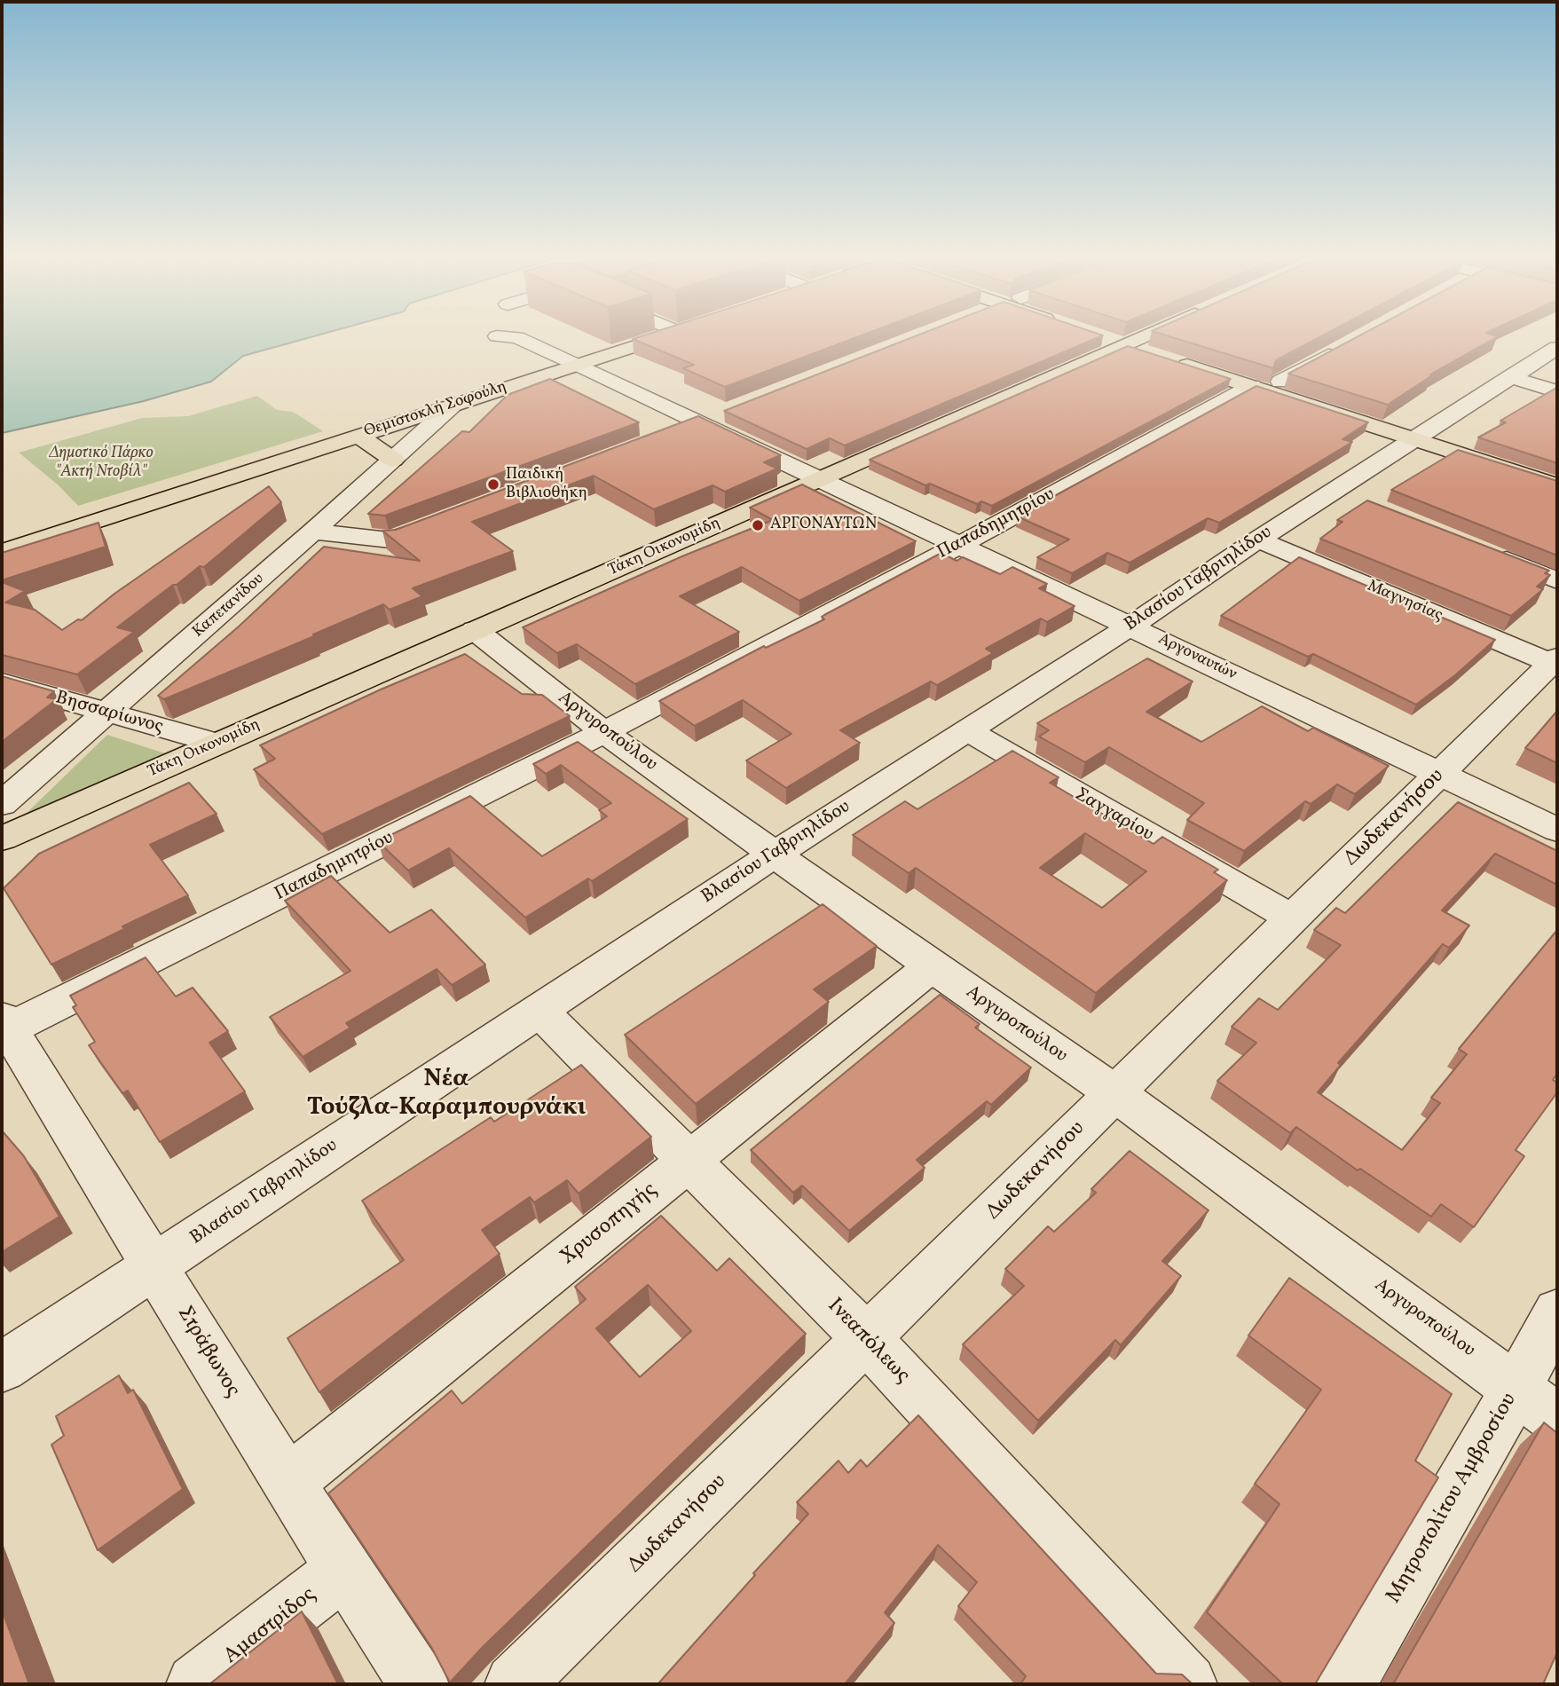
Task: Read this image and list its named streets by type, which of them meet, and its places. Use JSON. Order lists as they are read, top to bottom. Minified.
{"streets":{"main road":["Θεμιστοκλή Σοφούλη","Τάκη Οικονομίδη"],"street":["Παπαδημητρίου","Βλασίου Γαβριηλίδου","Μαγνησίας","Καπετανίδου","Αργοναυτών","Βησσαρίωνος","Αργυροπούλου","Σαγγαρίου","Δωδεκανήσου","Χρυσοπηγής","Ινεαπόλεως","Στράβωνος","Μητροπολίτου Αμβροσίου","Αμαστρίδος"]},"crossings":[["Θεμιστοκλή Σοφούλη","Καπετανίδου"],["Θεμιστοκλή Σοφούλη","Αργοναυτών"],["Παπαδημητρίου","Αργοναυτών"],["Παπαδημητρίου","Αργυροπούλου"],["Παπαδημητρίου","Στράβωνος"],["Τάκη Οικονομίδη","Αργοναυτών"],["Τάκη Οικονομίδη","Βησσαρίωνος"],["Τάκη Οικονομίδη","Αργυροπούλου"],["Βλασίου Γαβριηλίδου","Μαγνησίας"],["Βλασίου Γαβριηλίδου","Αργοναυτών"],["Βλασίου Γαβριηλίδου","Αργυροπούλου"],["Βλασίου Γαβριηλίδου","Σαγγαρίου"],["Βλασίου Γαβριηλίδου","Ινεαπόλεως"],["Βλασίου Γαβριηλίδου","Στράβωνος"],["Μαγνησίας","Δωδεκανήσου"],["Καπετανίδου","Βησσαρίωνος"],["Αργοναυτών","Δωδεκανήσου"],["Αργυροπούλου","Δωδεκανήσου"],["Αργυροπούλου","Χρυσοπηγής"],["Αργυροπούλου","Μητροπολίτου Αμβροσίου"],["Σαγγαρίου","Δωδεκανήσου"],["Δωδεκανήσου","Ινεαπόλεως"],["Χρυσοπηγής","Ινεαπόλεως"],["Χρυσοπηγής","Στράβωνος"],["Στράβωνος","Αμαστρίδος"]],"districts":["Νέα Τούζλα-Καραμπουρνάκι"],"parks":["Δημοτικό Πάρκο \"Ακτή Ντοβίλ\""],"places":["Παιδική Βιβλιοθήκη","ΑΡΓΟΝΑΥΤΩΝ"]}
